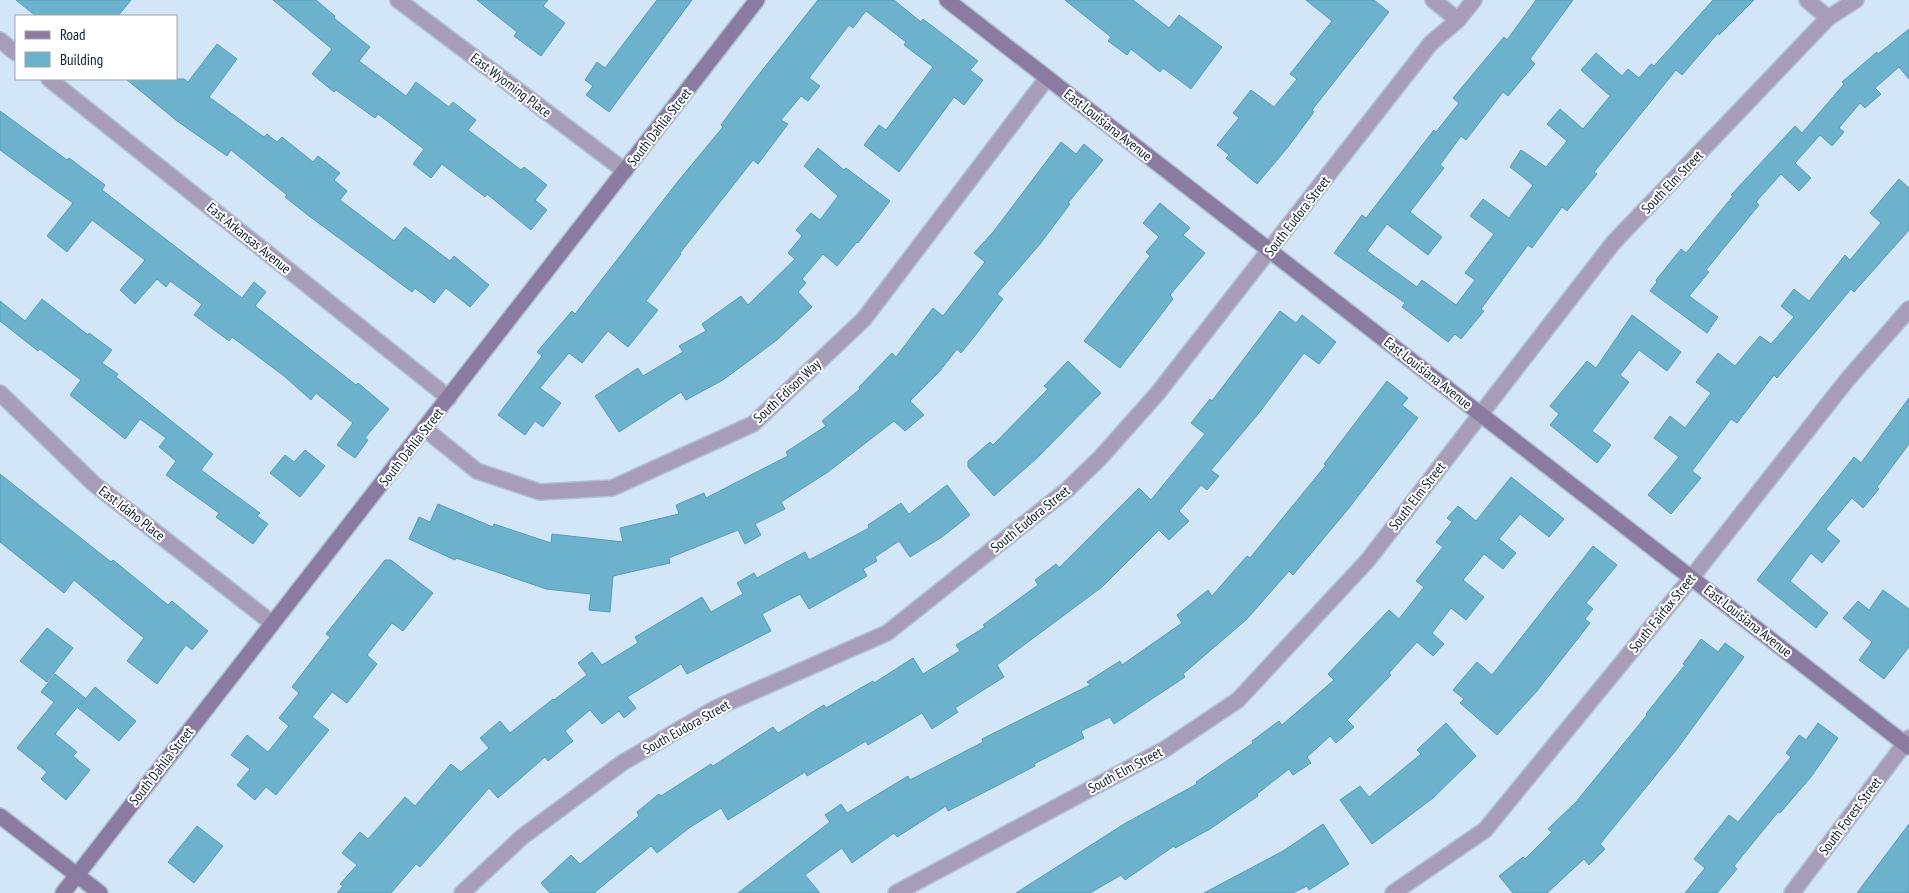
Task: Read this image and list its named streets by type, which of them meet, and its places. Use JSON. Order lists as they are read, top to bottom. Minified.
{"streets":{"street":["East Wyoming Place","East Louisiana Avenue","South Dahlia Street","South Elm Street","South Eudora Street","East Arkansas Avenue","South Edison Way","East Idaho Place","South Fairfax Street","South Forest Street"]},"crossings":[["East Wyoming Place","South Dahlia Street"],["East Louisiana Avenue","South Elm Street"],["East Louisiana Avenue","South Eudora Street"],["East Louisiana Avenue","South Edison Way"],["East Louisiana Avenue","South Fairfax Street"],["East Louisiana Avenue","South Forest Street"],["South Dahlia Street","East Arkansas Avenue"],["South Dahlia Street","South Edison Way"],["South Dahlia Street","East Idaho Place"]],"legend":["Road","Building"]}
